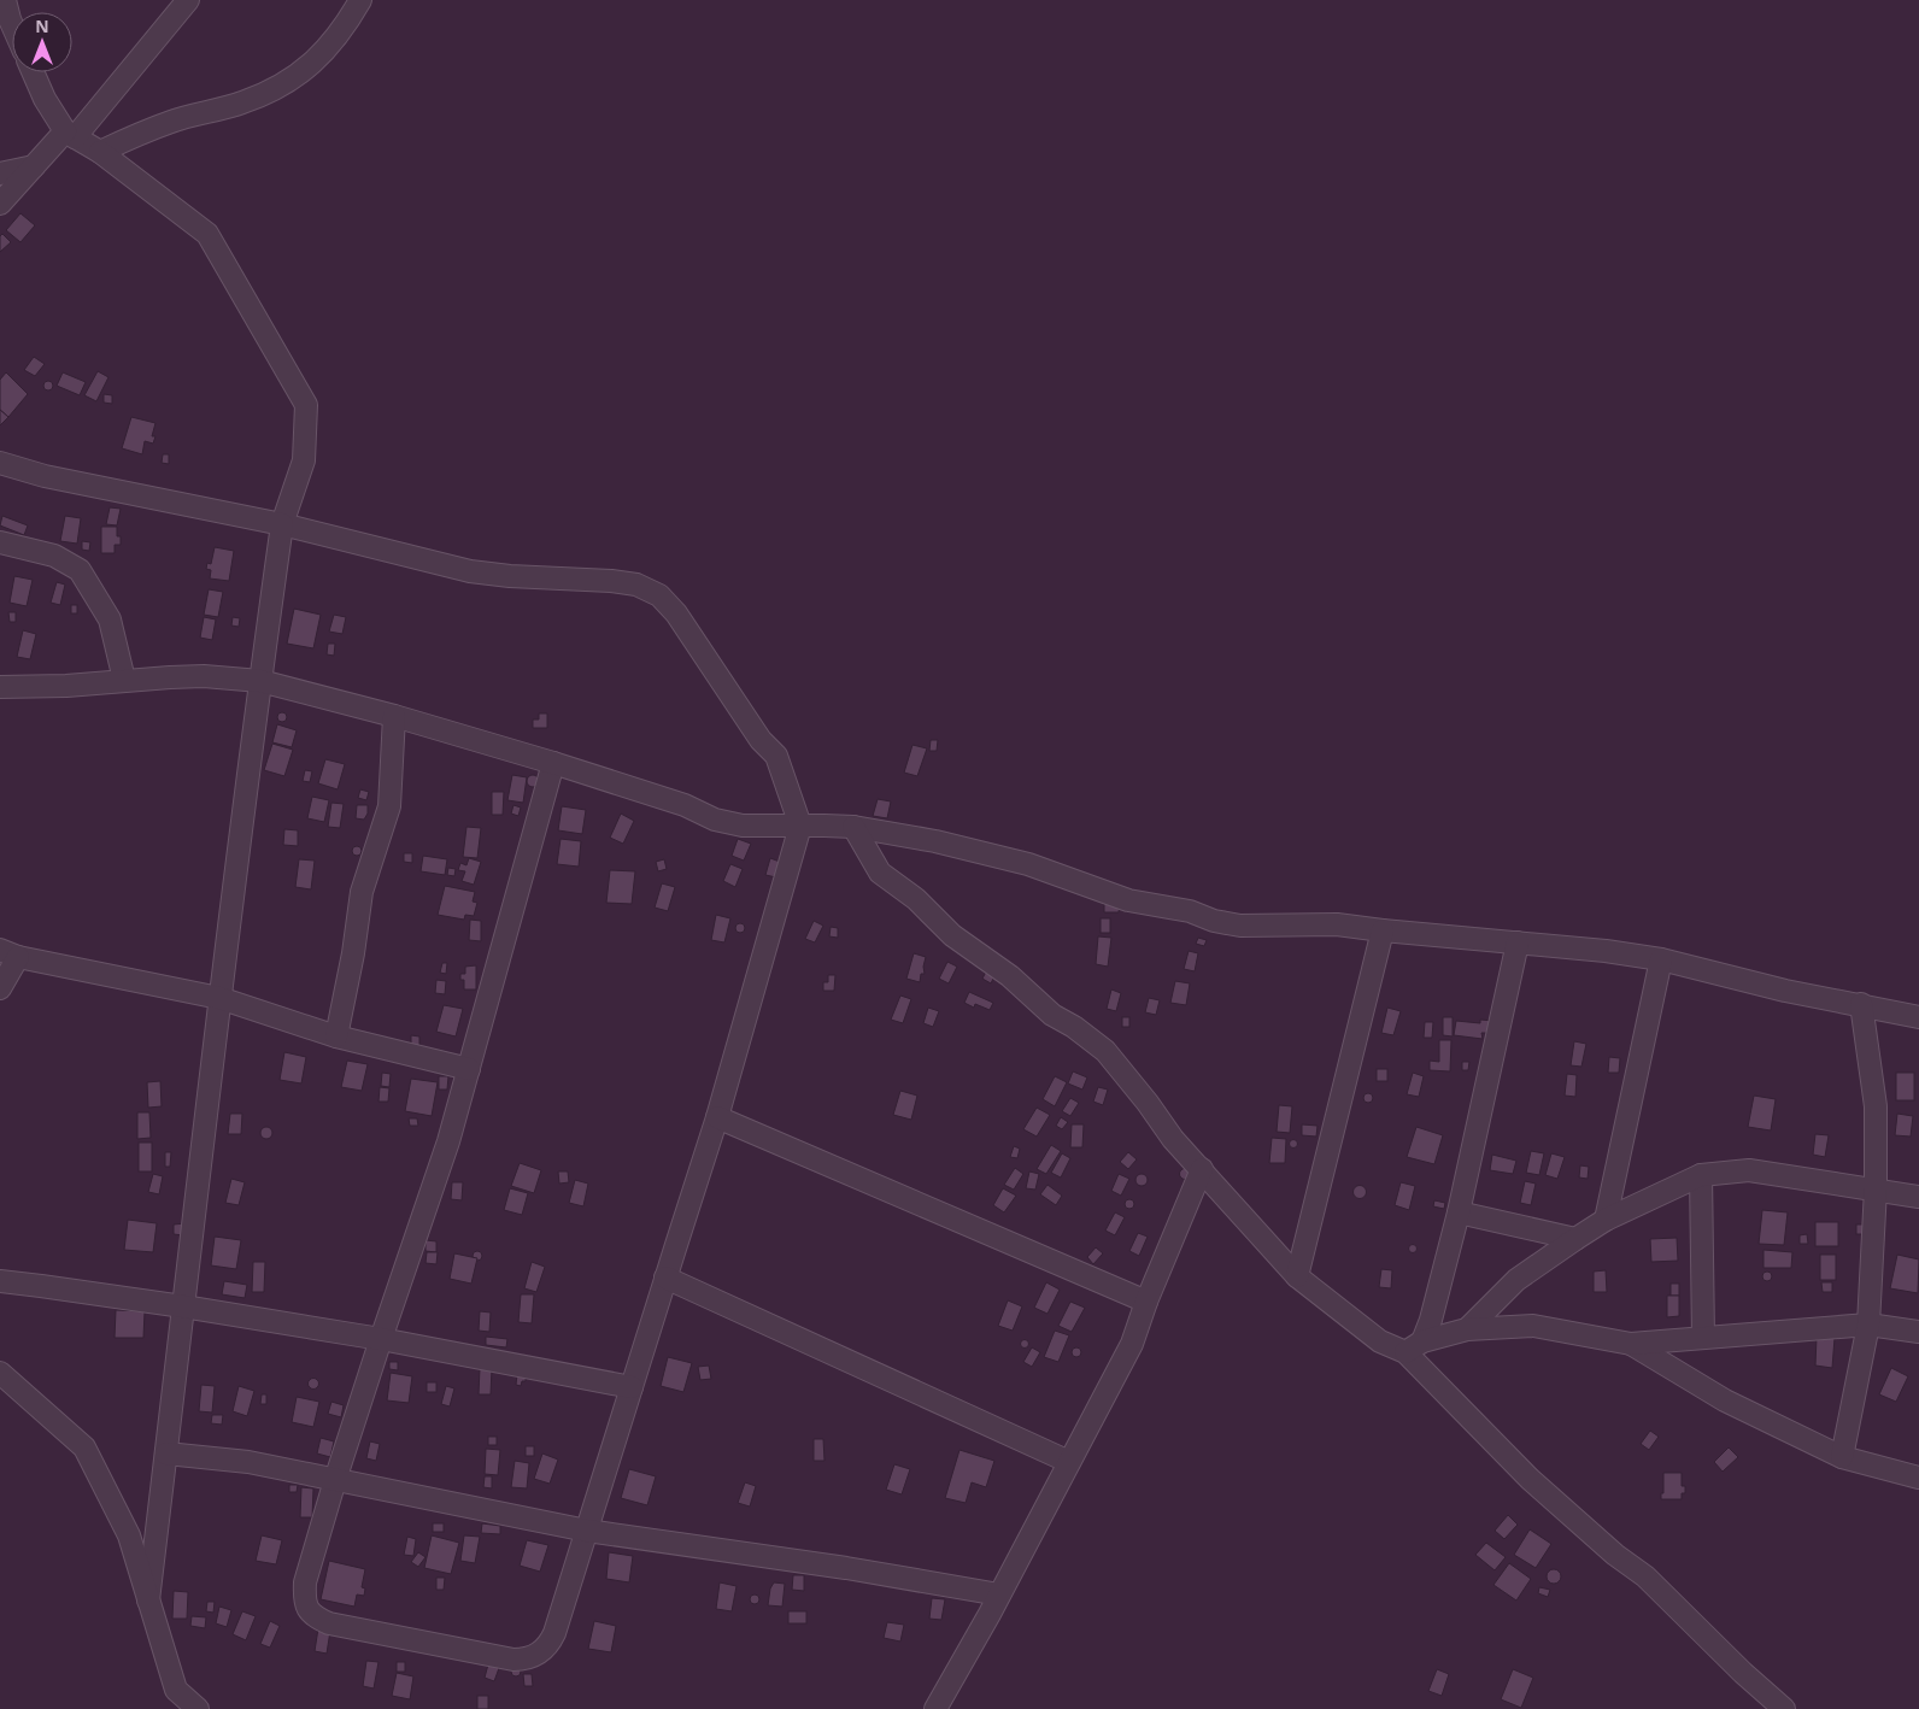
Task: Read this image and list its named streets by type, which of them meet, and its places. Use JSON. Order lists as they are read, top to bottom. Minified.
{"north":"top"}
